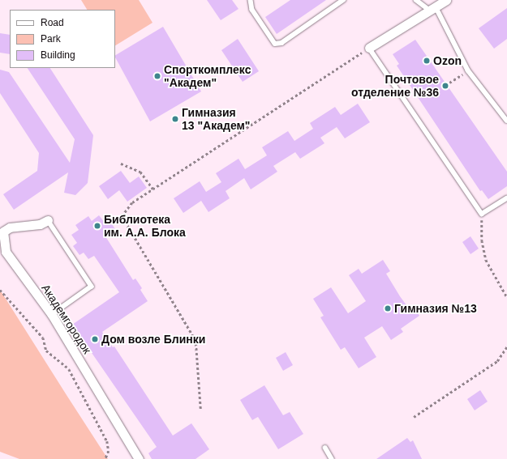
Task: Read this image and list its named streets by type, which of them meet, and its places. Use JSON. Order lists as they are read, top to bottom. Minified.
{"streets":{"street":["Академгородок"]},"places":["Ozon","Спорткомплекс \"Академ\"","Почтовое отделение №36","Гимназия 13 \"Академ\"","Библиотека им. А.А. Блока","Гимназия №13","Дом возле Блинки"],"legend":["Road","Park","Building"]}
